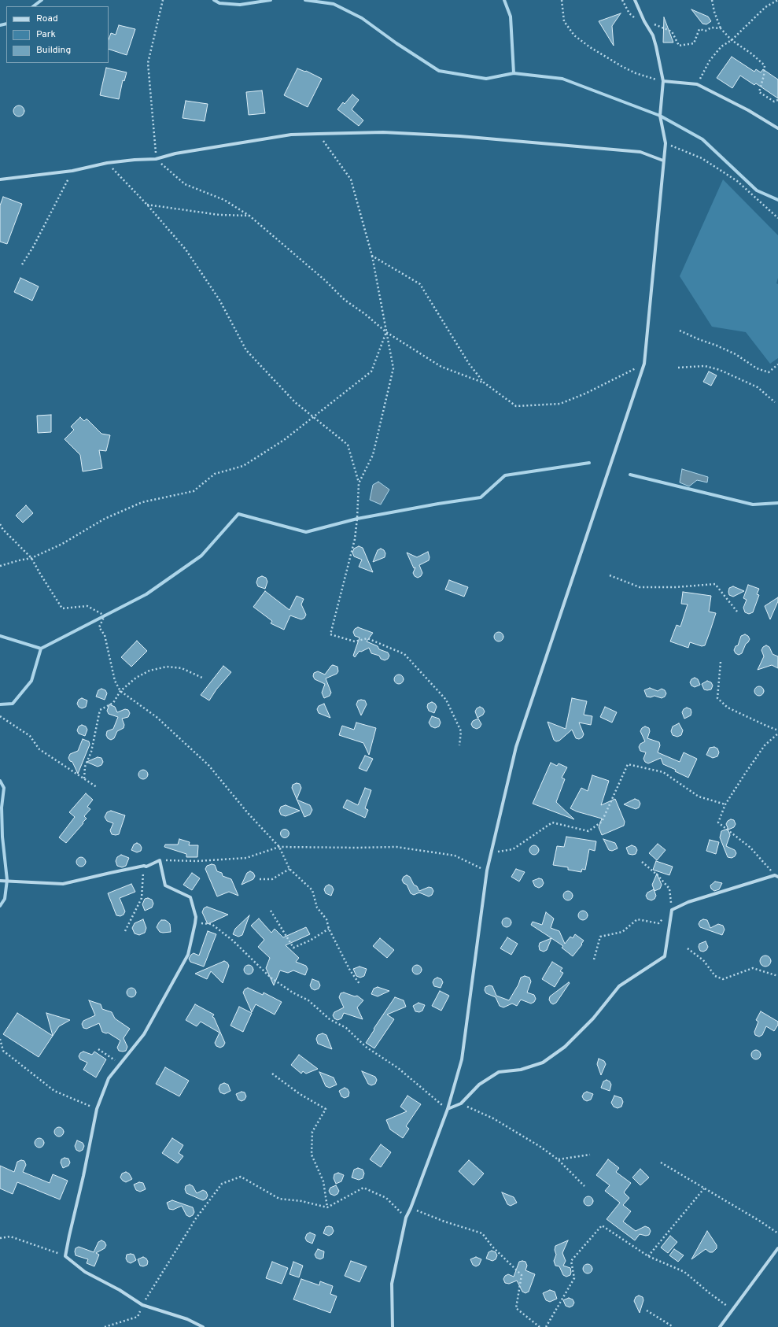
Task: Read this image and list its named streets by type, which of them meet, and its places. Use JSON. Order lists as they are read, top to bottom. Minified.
{"legend":["Road","Park","Building"]}
